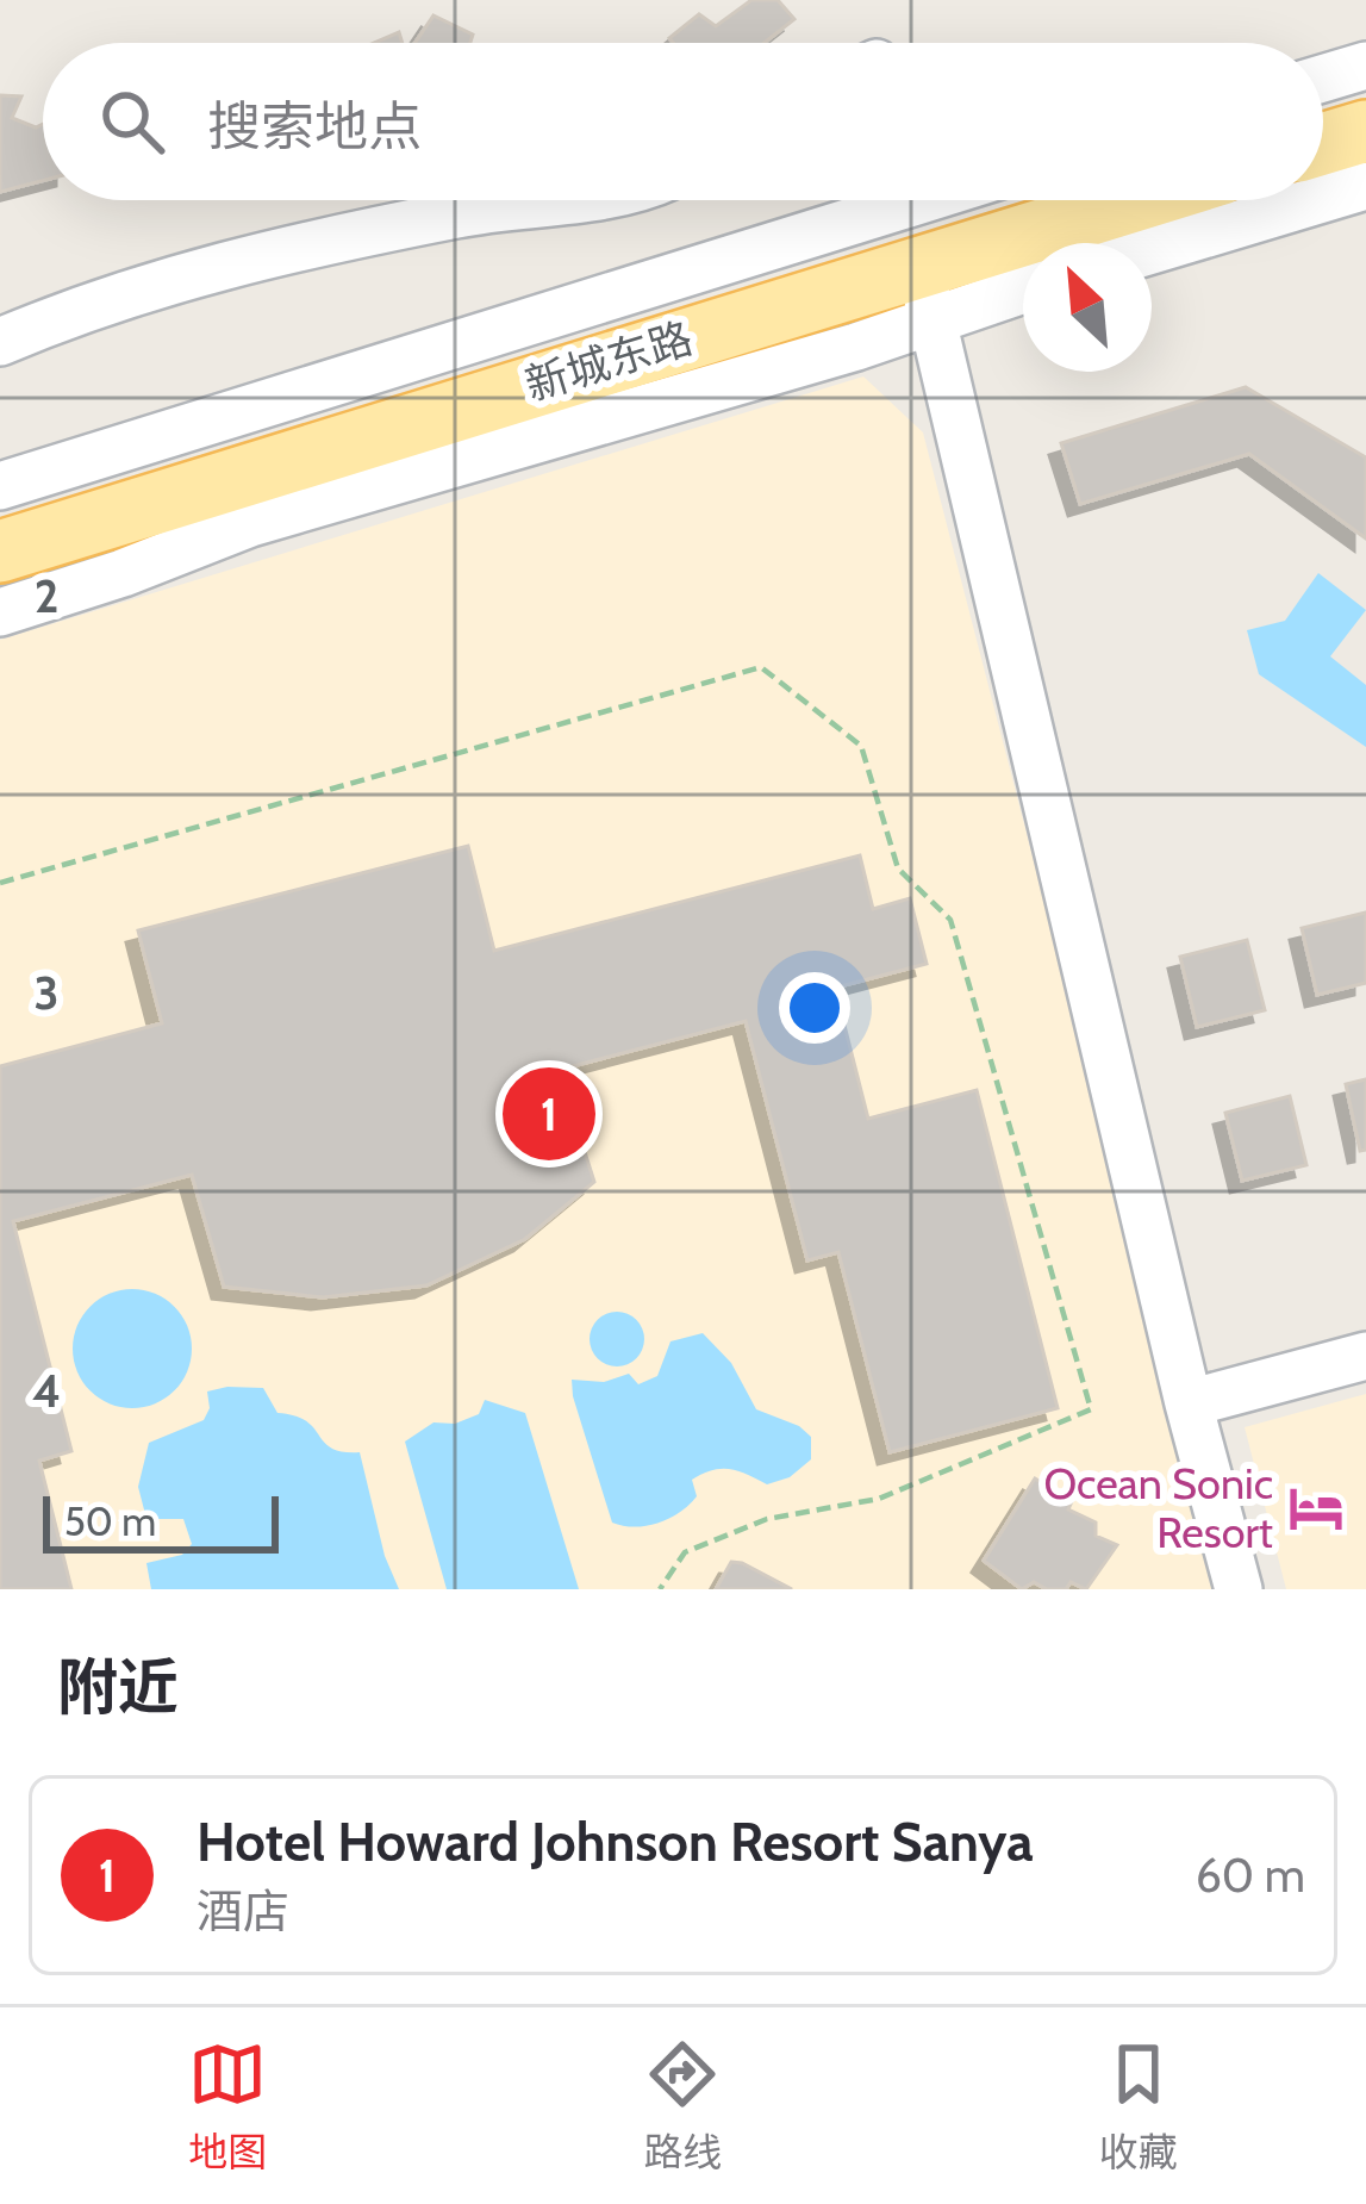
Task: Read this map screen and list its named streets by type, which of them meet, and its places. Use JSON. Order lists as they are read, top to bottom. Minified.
{"streets":{"main road":["新城东路"]},"places":{"hotel":["Ocean Sonic Resort"]},"scale_bar":"50 m","north":"top left","page":{"search":"搜索地点","pins":"1","scale":"50 m","heading":"附近","list":[{"mark":"1","name":"Hotel Howard Johnson Resort Sanya","note":"酒店","value":"60 m"}],"nav":["地图","路线","收藏"]},"grid":{"rows":["2","3","4"]}}
